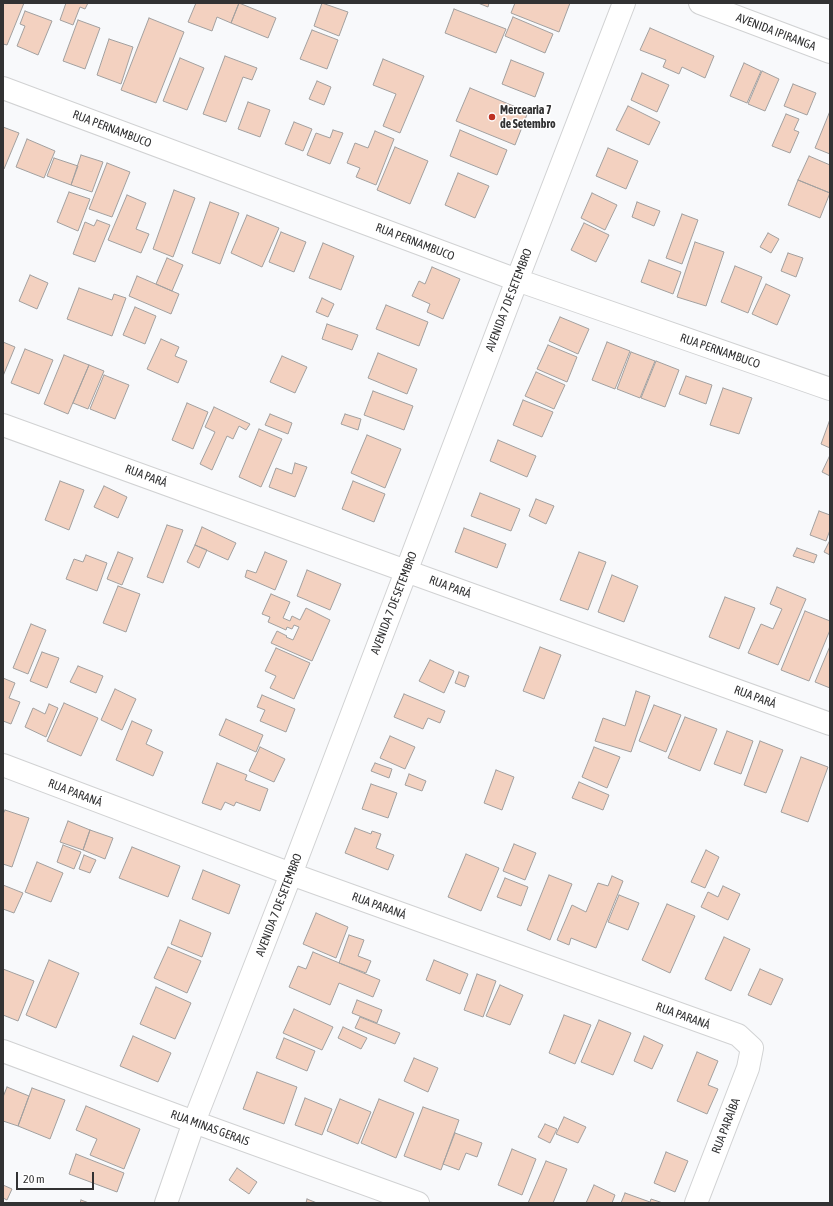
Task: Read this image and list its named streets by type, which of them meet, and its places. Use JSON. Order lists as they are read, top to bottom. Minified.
{"streets":{"street":["AVENIDA IPIRANGA","RUA PERNAMBUCO","AVENIDA 7 DE SETEMBRO","RUA PARÁ","RUA PARANÁ","RUA PARAÍBA","RUA MINAS GERAIS"]},"crossings":[["RUA PERNAMBUCO","AVENIDA 7 DE SETEMBRO"],["AVENIDA 7 DE SETEMBRO","RUA PARÁ"],["AVENIDA 7 DE SETEMBRO","RUA PARANÁ"],["AVENIDA 7 DE SETEMBRO","RUA MINAS GERAIS"],["RUA PARANÁ","RUA PARAÍBA"]],"places":["Mercearia 7 de Setembro"],"scale_bar":"20 m"}
